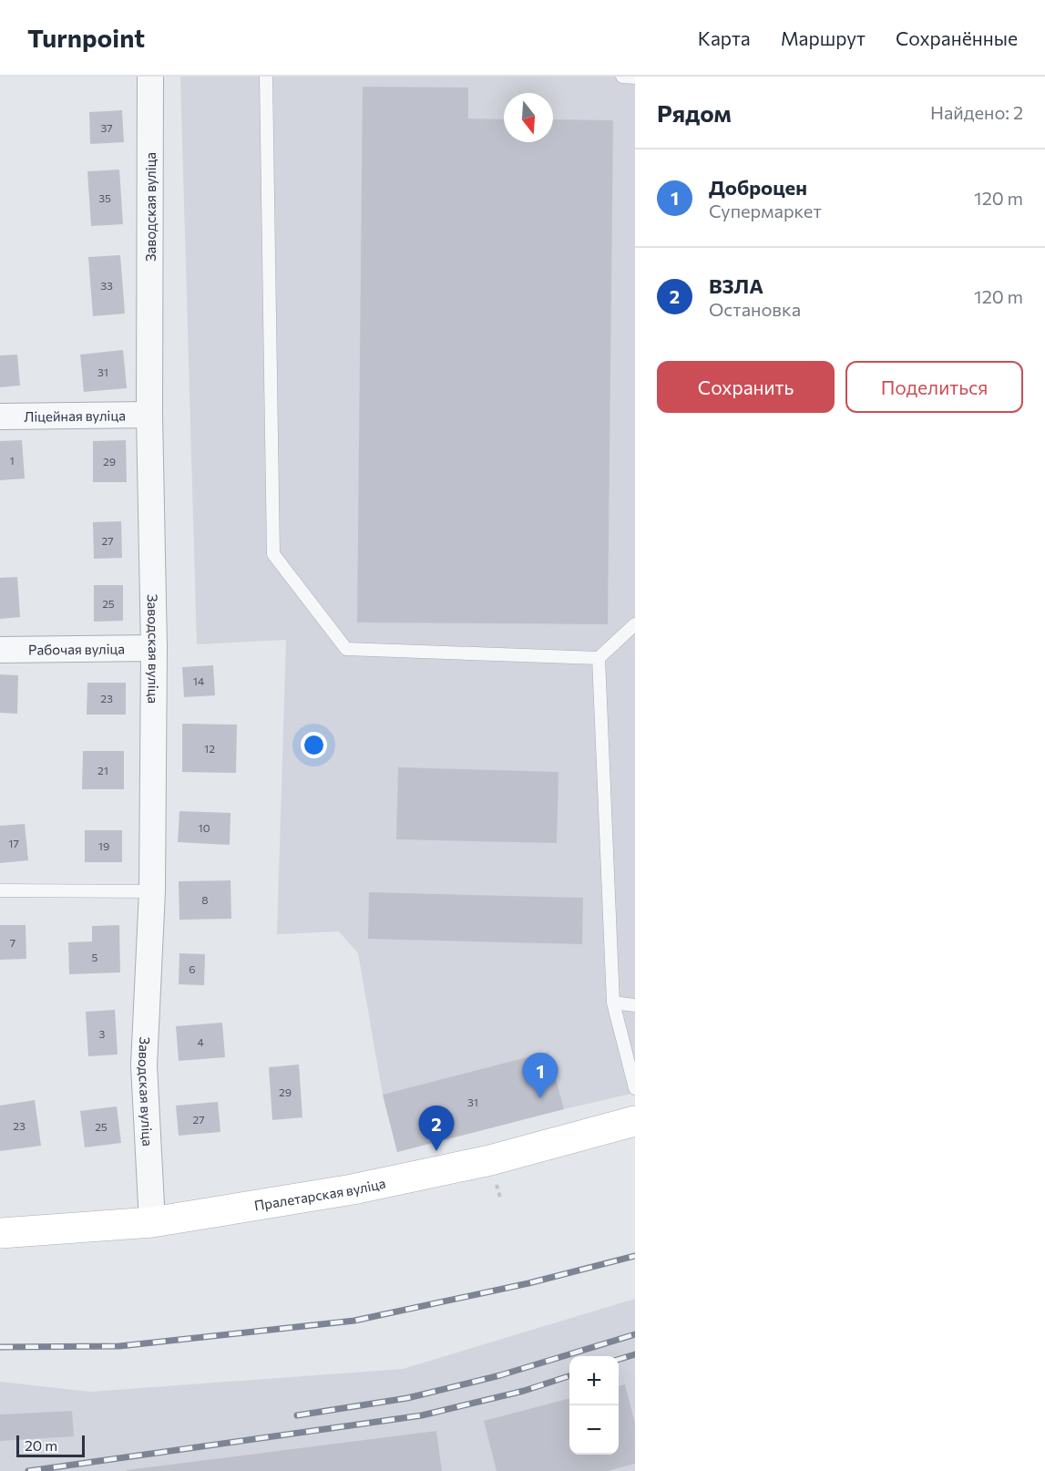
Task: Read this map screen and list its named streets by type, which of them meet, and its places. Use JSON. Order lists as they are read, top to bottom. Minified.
{"streets":{"street":["Заводская вуліца","Ліцейная вуліца","Рабочая вуліца","Пралетарская вуліца"]},"crossings":[["Заводская вуліца","Ліцейная вуліца"],["Заводская вуліца","Рабочая вуліца"],["Заводская вуліца","Пралетарская вуліца"]],"house_numbers":["37","35","33","31","1","29","27","25","14","23","12","21","10","17","19","8","7","5","6","3","4","29","31","27","23","25"],"scale_bar":"20 m","north":"bottom","page":{"header":"Turnpoint","nav":["Карта","Маршрут","Сохранённые"],"heading":["Рядом","Найдено: 2"],"list":[{"mark":"1","name":"Доброцен","note":"Супермаркет","value":"120 m"},{"mark":"2","name":"ВЗЛА","note":"Остановка","value":"120 m"}],"buttons":["Сохранить","Поделиться"],"pins":["1","2"],"map_buttons":["+","−"],"scale":"20 m"}}
